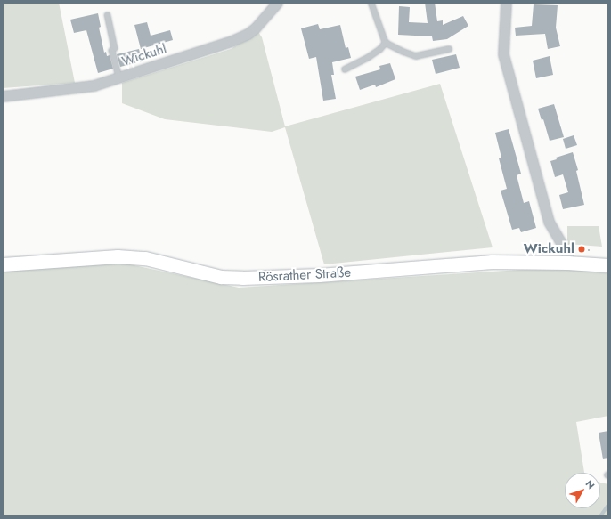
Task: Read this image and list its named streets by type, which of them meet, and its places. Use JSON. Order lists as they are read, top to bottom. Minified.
{"streets":{"street":["Wickuhl","Rösrather Straße"]},"places":["Wickuhl"],"north":"top right"}
